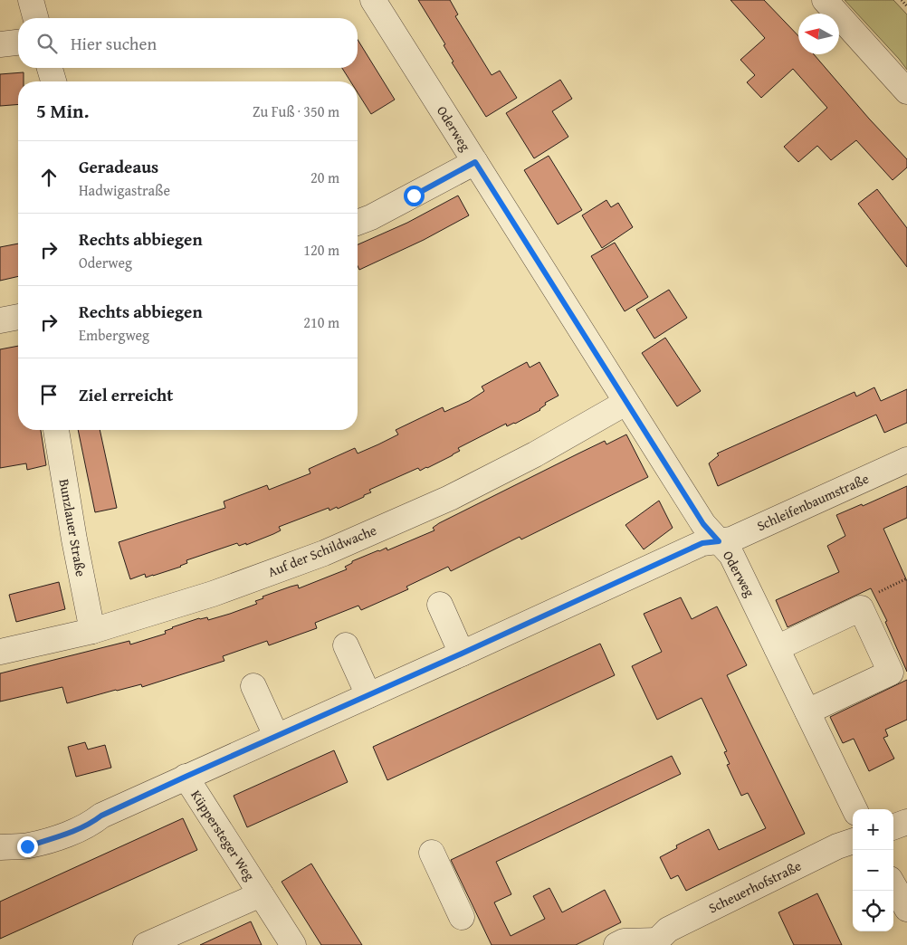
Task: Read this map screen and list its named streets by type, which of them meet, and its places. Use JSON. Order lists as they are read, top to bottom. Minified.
{"streets":{"street":["Oderweg","Schleifenbaumstraße","Bunzlauer Straße","Auf der Schildwache","Küppersteger Weg","Scheuerhofstraße"]},"crossings":[["Oderweg","Schleifenbaumstraße"],["Oderweg","Auf der Schildwache"],["Schleifenbaumstraße","Küppersteger Weg"],["Bunzlauer Straße","Auf der Schildwache"]],"north":"left","page":{"search":"Hier suchen","heading":["5 Min.","Zu Fuß · 350 m"],"list":[["Geradeaus","Hadwigastraße","20 m"],["Rechts abbiegen","Oderweg","120 m"],["Rechts abbiegen","Embergweg","210 m"],"Ziel erreicht"],"map_buttons":["+","−"]}}
